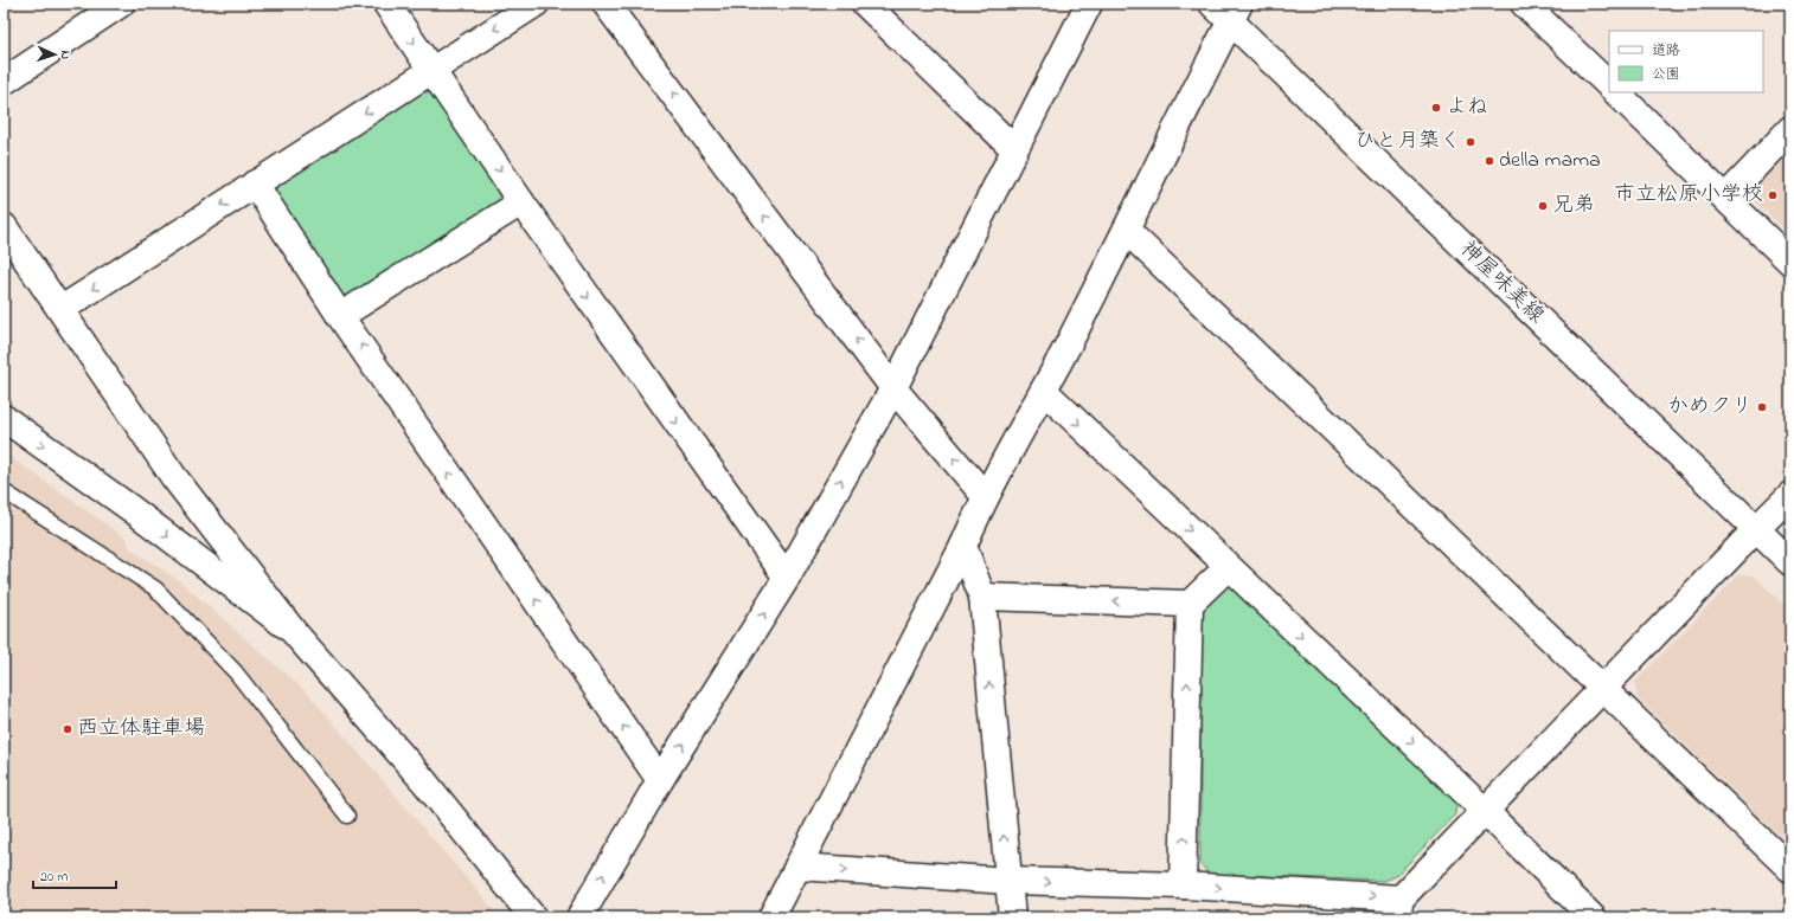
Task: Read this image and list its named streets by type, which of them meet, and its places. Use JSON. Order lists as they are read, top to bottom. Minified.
{"streets":{"street":["神屋味美線"]},"places":["よね","ひと月築く","della mama","市立松原小学校","兄弟","かめクリ","西立体駐車場"],"legend":["道路","公園"],"scale_bar":"20 m","north":"right"}
